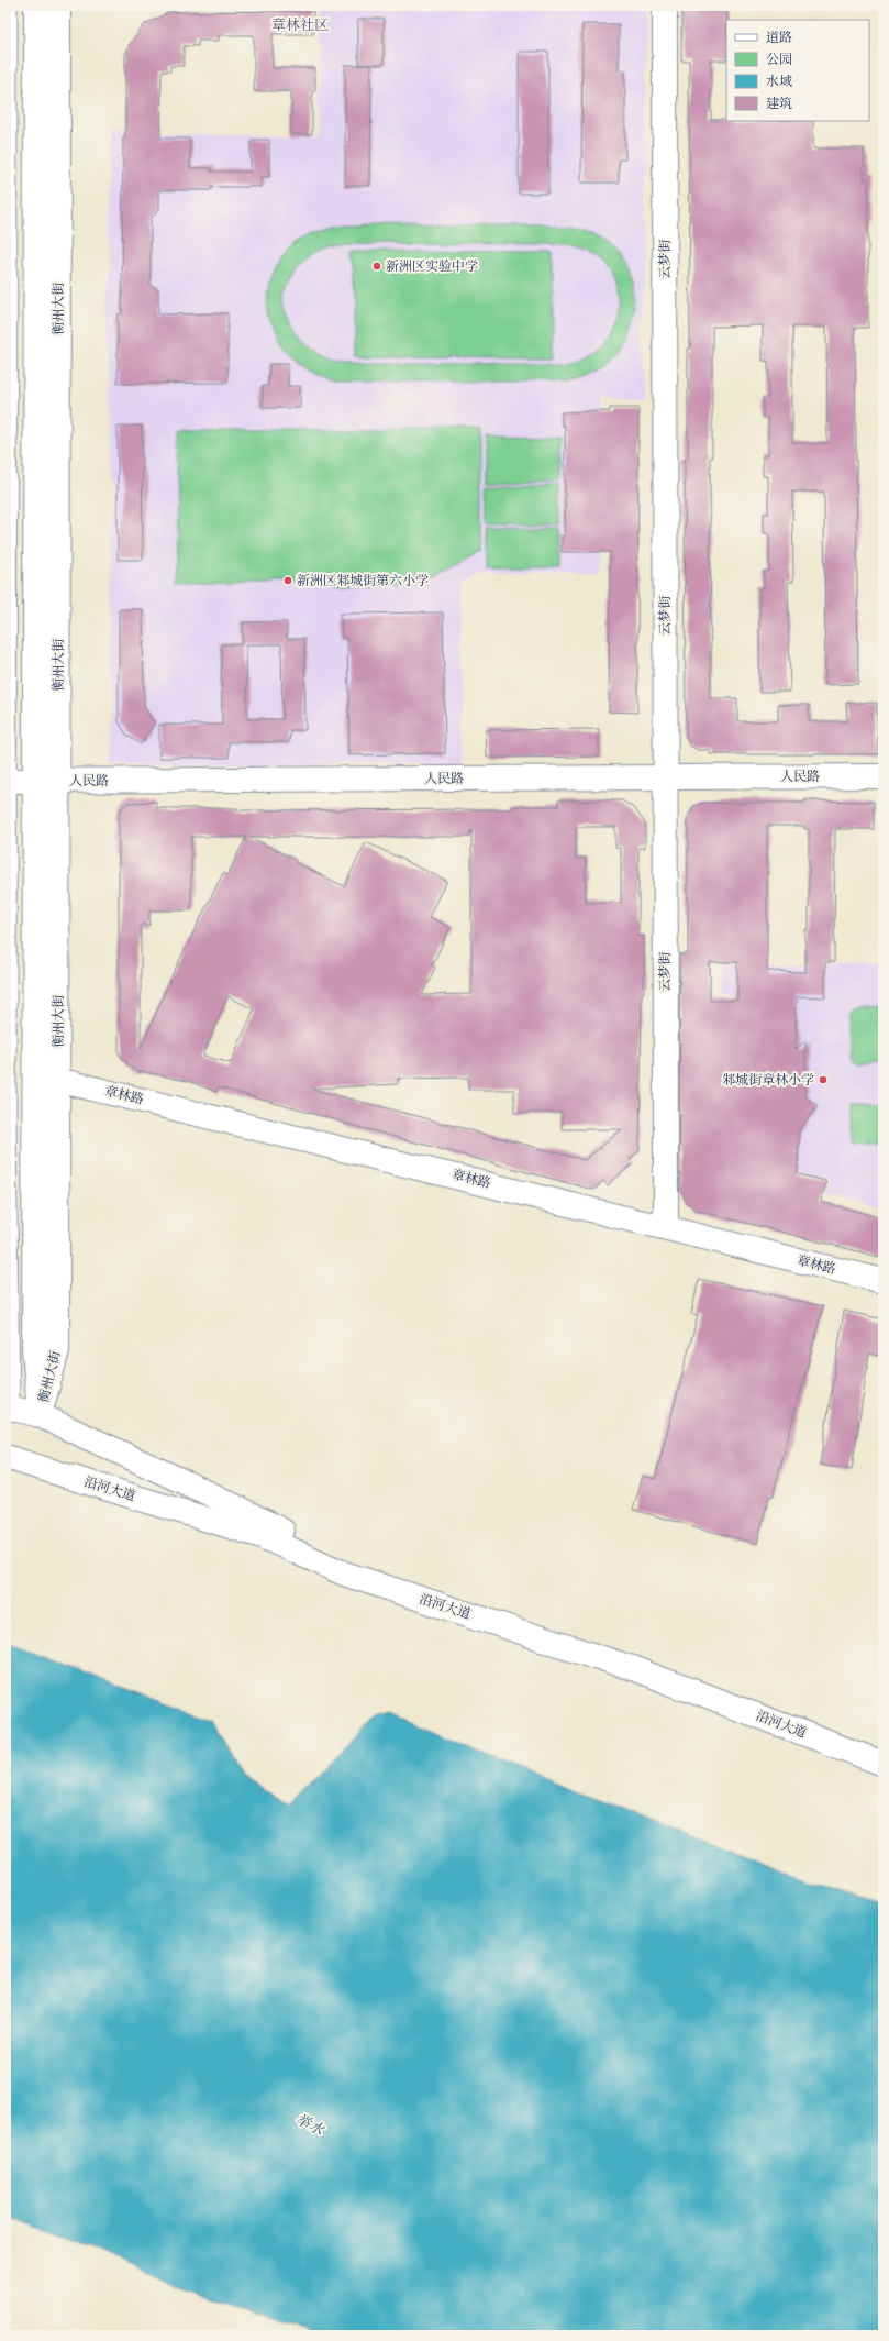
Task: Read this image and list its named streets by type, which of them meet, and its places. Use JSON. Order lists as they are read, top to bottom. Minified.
{"streets":{"main road":["云梦街","衡州大街","人民路","章林路","沿河大道"]},"crossings":[["云梦街","人民路"],["云梦街","章林路"],["衡州大街","人民路"],["衡州大街","章林路"]],"districts":["章林社区"],"water":["举水"],"places":["新洲区实验中学","新洲区邾城街第六小学","邾城街章林小学"],"legend":["道路","公园","水域","建筑"]}
